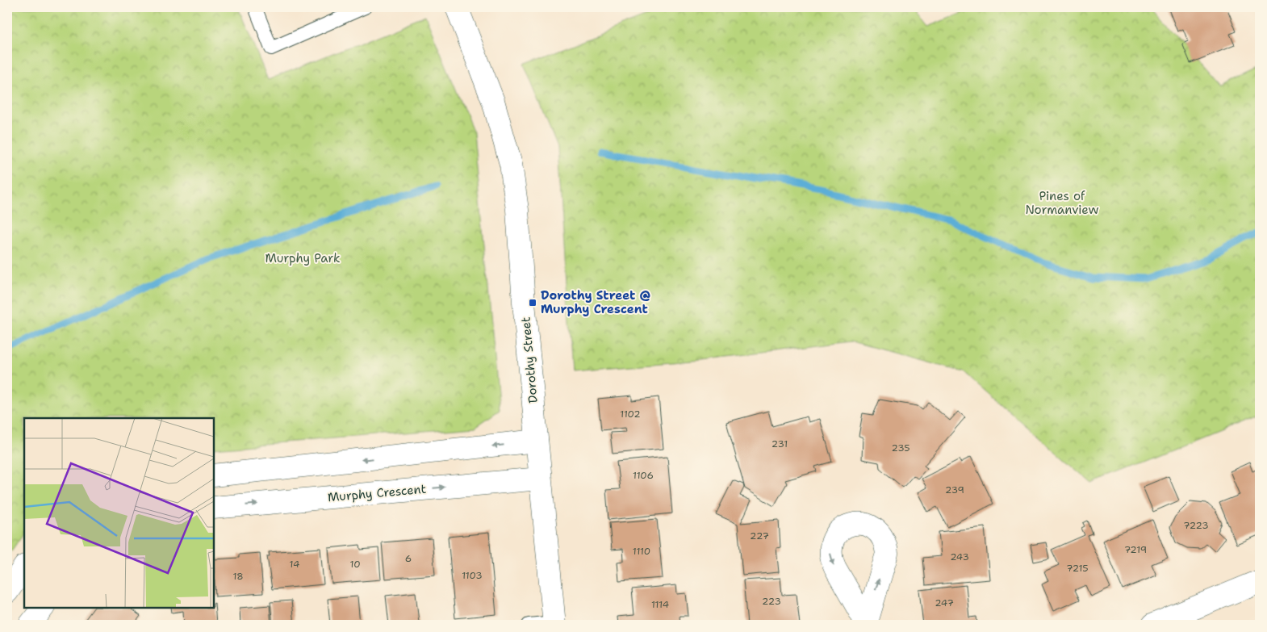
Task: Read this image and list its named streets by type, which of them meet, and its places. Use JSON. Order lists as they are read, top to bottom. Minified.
{"streets":{"street":["Dorothy Street","Murphy Crescent"]},"crossings":[["Dorothy Street","Murphy Crescent"]],"parks":["Pines of Normanview","Murphy Park"],"places":{"transit":["Dorothy Street @ Murphy Crescent"]},"house_numbers":["1102","231","235","1106","239","7223","227","7219","1110","243","6","14","10","7215","1103","18","223","247","1114"]}
